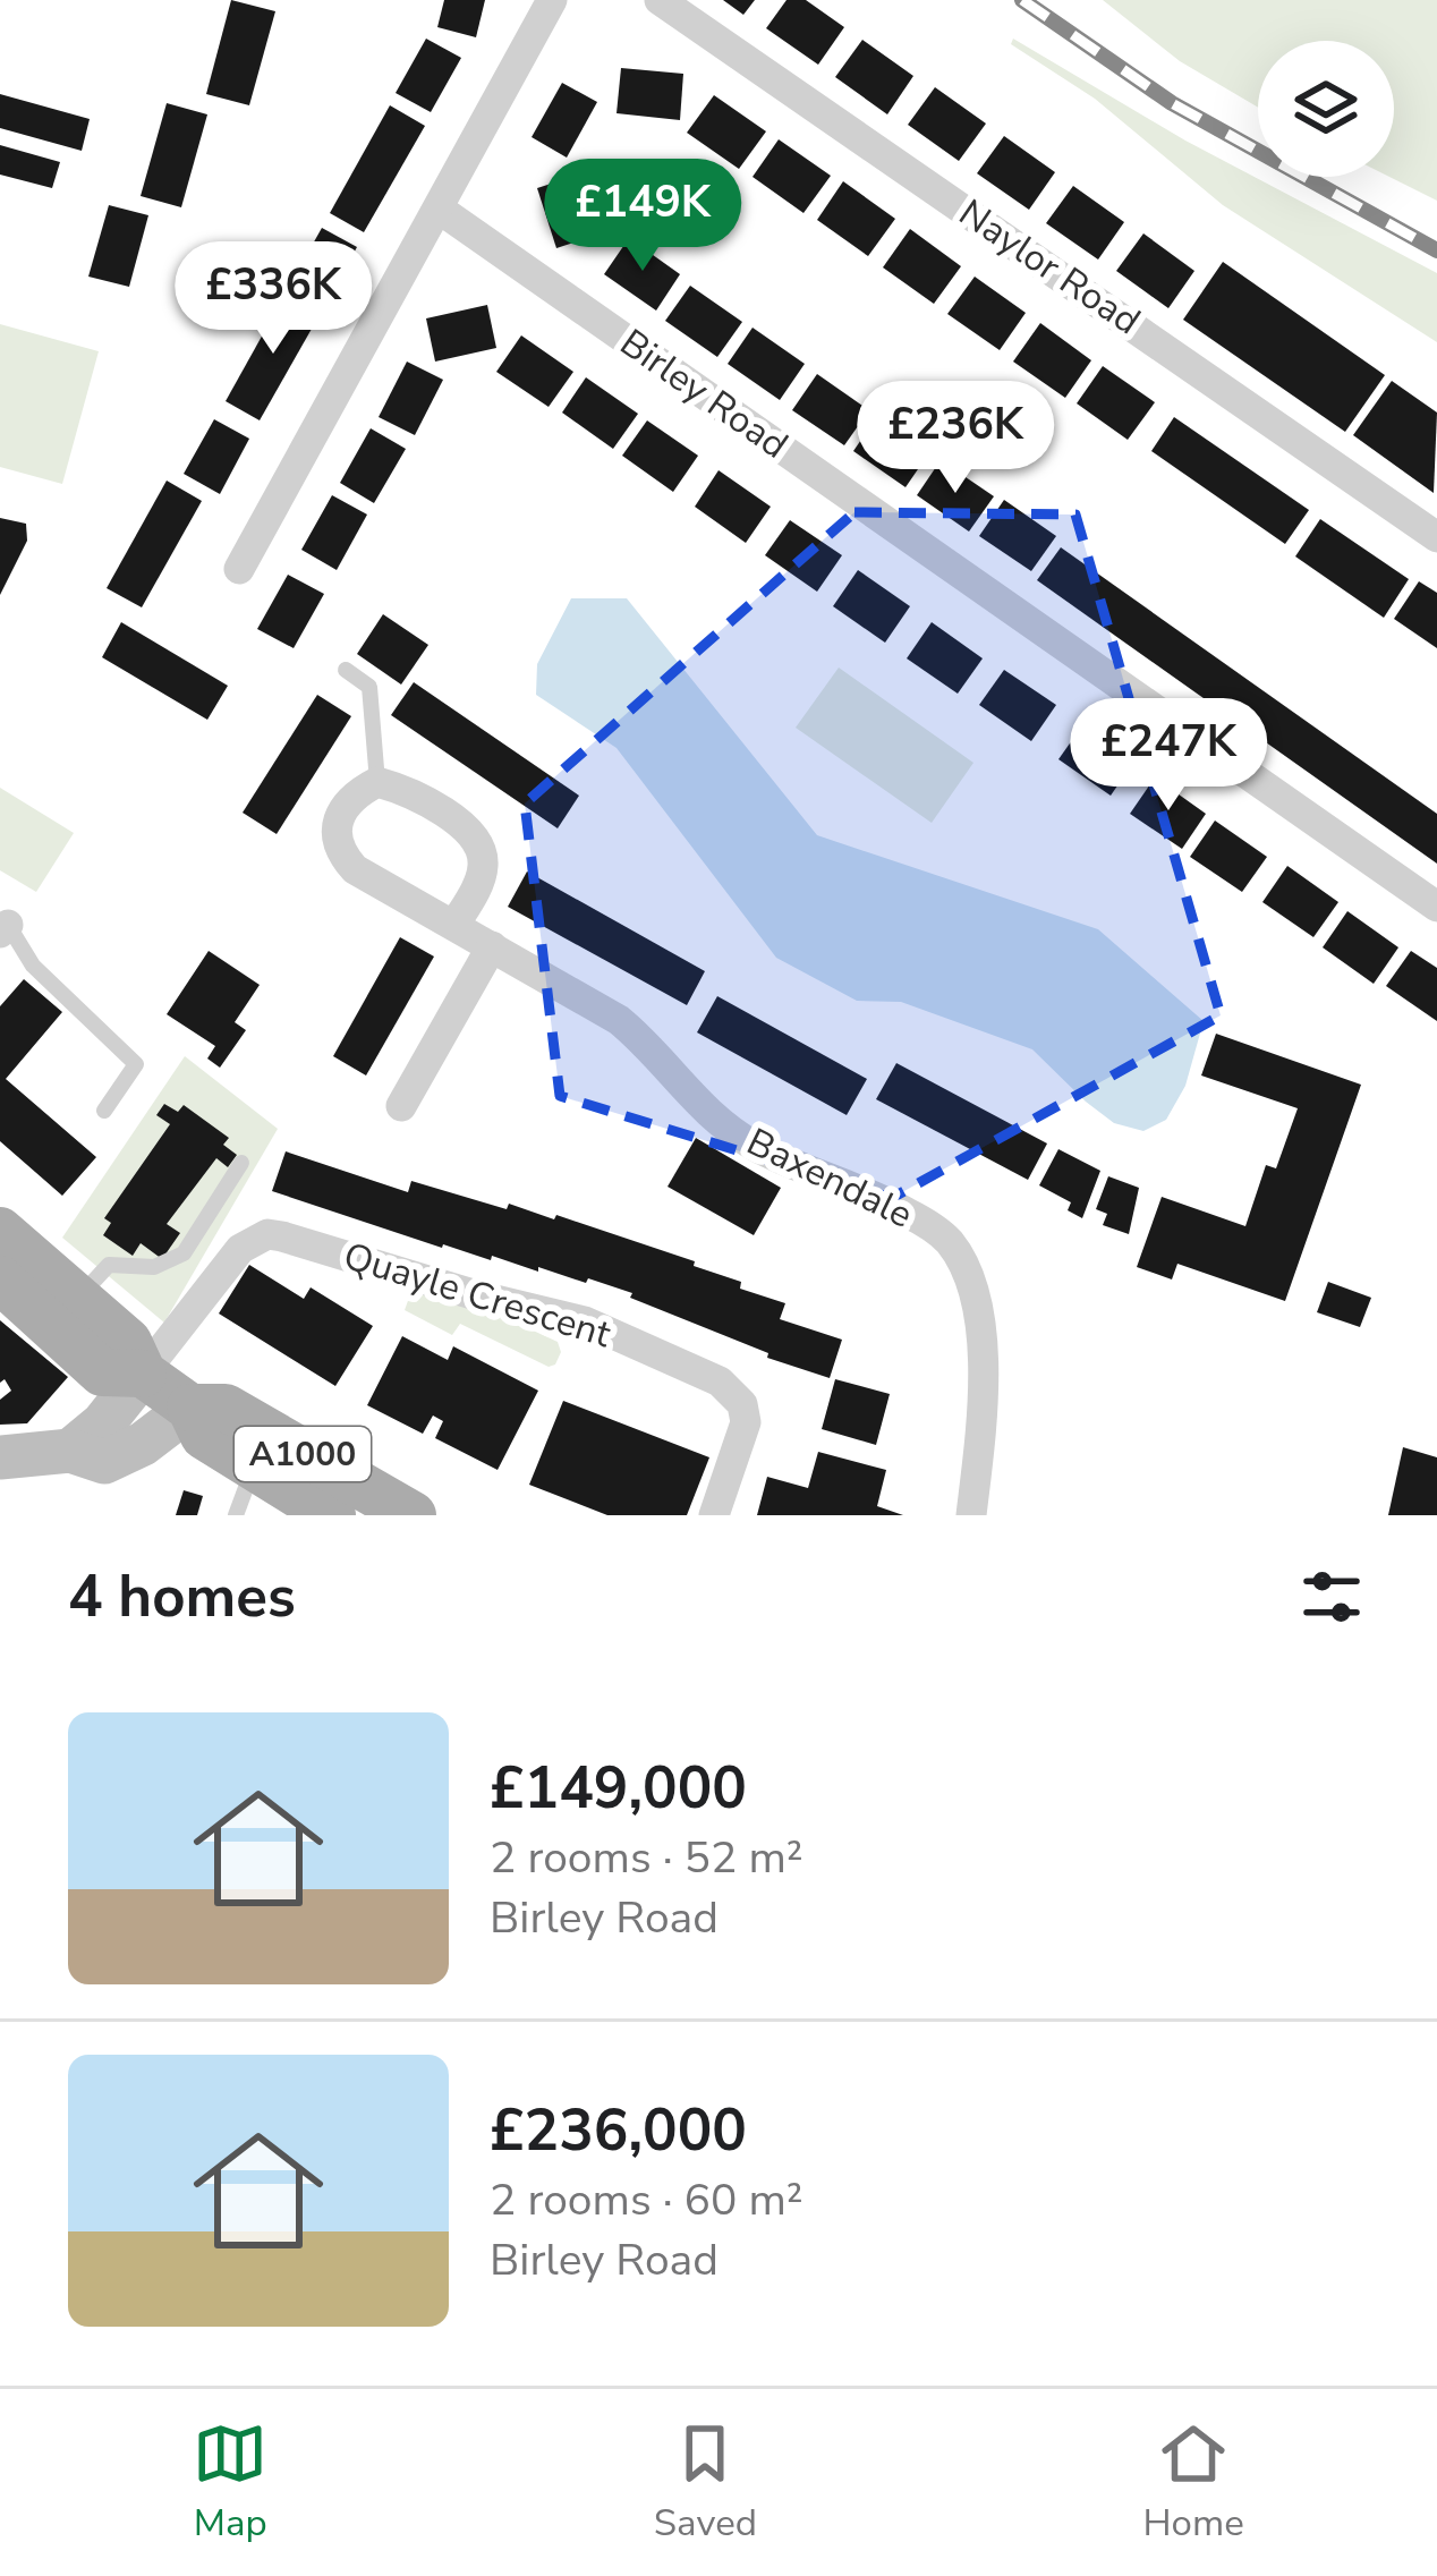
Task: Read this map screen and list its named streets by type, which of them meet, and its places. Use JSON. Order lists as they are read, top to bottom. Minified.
{"streets":{"main road":["A1000"],"street":["Naylor Road","Birley Road","Baxendale","Quayle Crescent"]},"crossings":[["Quayle Crescent","A1000"]],"page":{"price":["£149K","£336K","£236K","£247K"],"heading":"4 homes","list":[{"name":"£149,000","note":"2 rooms · 52 m² · Birley Road"},{"name":"£236,000","note":"2 rooms · 60 m² · Birley Road"}],"tabs":["Map","Saved","Home"]}}
